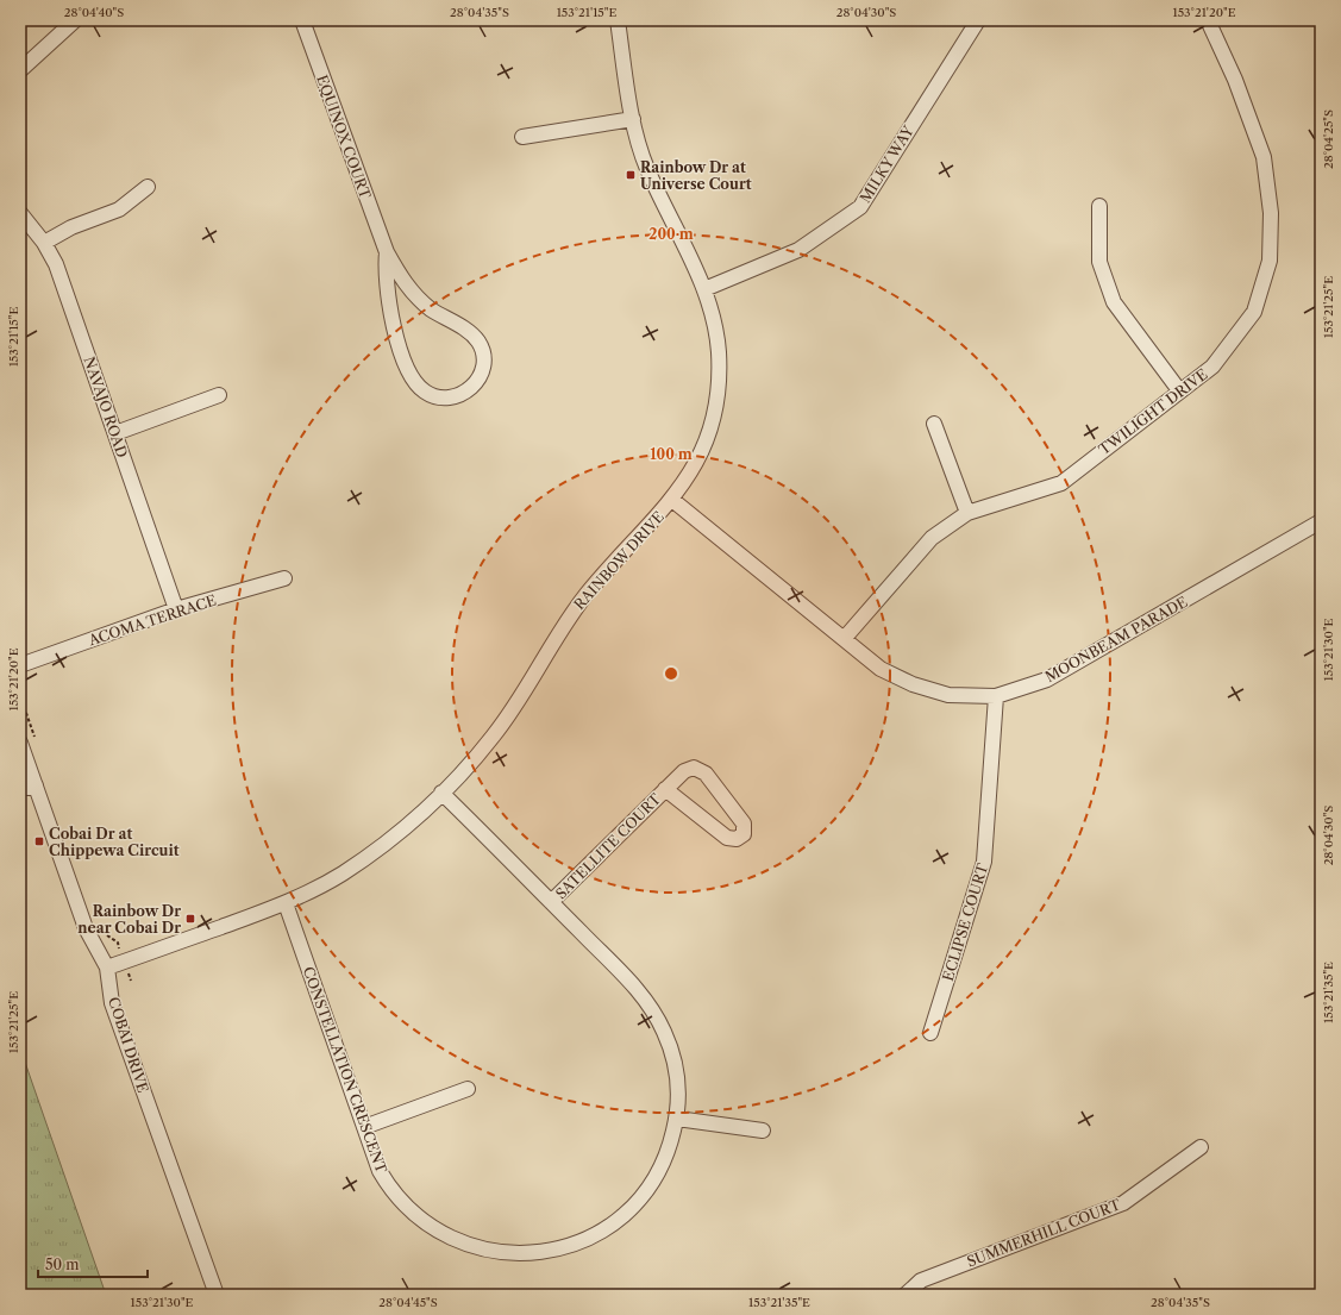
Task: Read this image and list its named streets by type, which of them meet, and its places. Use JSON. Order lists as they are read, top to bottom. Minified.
{"streets":{"street":["EQUINOX COURT","MILKY WAY","NAVAJO ROAD","TWILIGHT DRIVE","RAINBOW DRIVE","ACOMA TERRACE","MOONBEAM PARADE","SATELLITE COURT","ECLIPSE COURT","COBAI DRIVE","CONSTELLATION CRESCENT","SUMMERHILL COURT"]},"crossings":[["MILKY WAY","RAINBOW DRIVE"],["NAVAJO ROAD","ACOMA TERRACE"],["TWILIGHT DRIVE","MOONBEAM PARADE"],["RAINBOW DRIVE","MOONBEAM PARADE"],["RAINBOW DRIVE","COBAI DRIVE"],["RAINBOW DRIVE","CONSTELLATION CRESCENT"],["MOONBEAM PARADE","ECLIPSE COURT"],["SATELLITE COURT","CONSTELLATION CRESCENT"]],"places":{"transit":["Rainbow Dr at Universe Court","Cobai Dr at Chippewa Circuit","Rainbow Dr near Cobai Dr"]},"scale_bar":"50 m","coordinates":["28°04'40\"S","28°04'35\"S","153°21'15\"E","28°04'30\"S","153°21'20\"E","28°04'25\"S","153°21'25\"E","153°21'30\"E","153°21'35\"E","28°04'45\"S"],"rings":["200 m","100 m"]}
